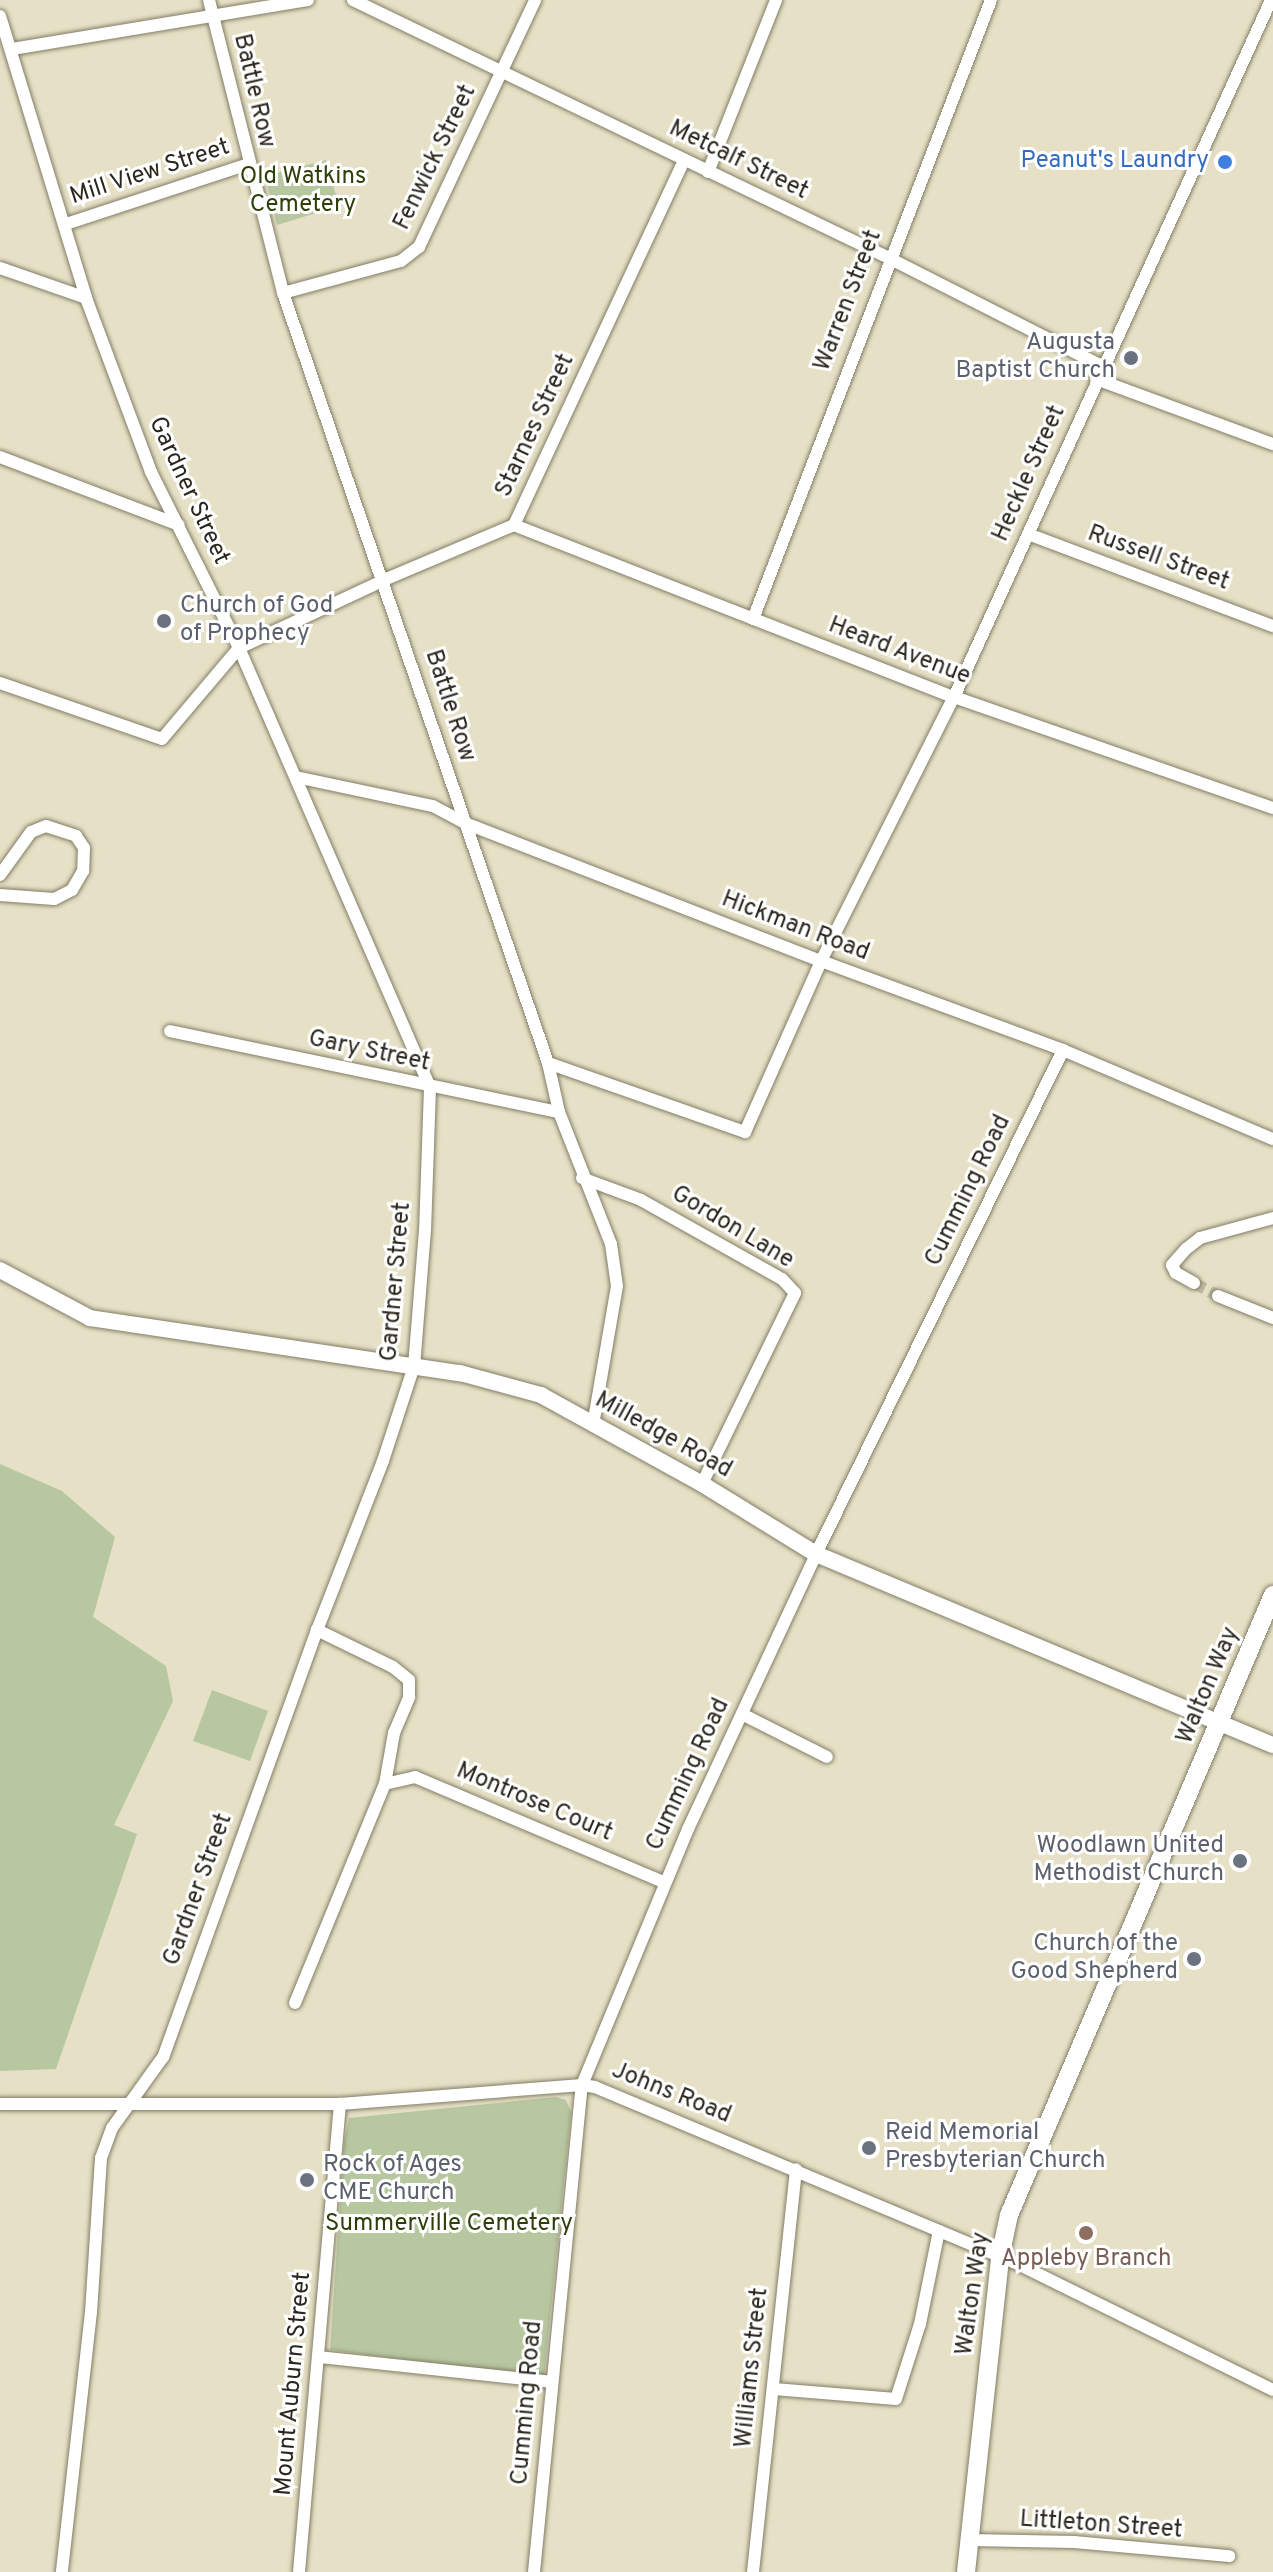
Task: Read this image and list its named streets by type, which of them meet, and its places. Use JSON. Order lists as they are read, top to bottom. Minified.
{"streets":{"main road":["Walton Way"],"street":["Battle Row","Fenwick Street","Metcalf Street","Mill View Street","Warren Street","Starnes Street","Heckle Street","Gardner Street","Russell Street","Heard Avenue","Hickman Road","Gary Street","Cumming Road","Gordon Lane","Milledge Road","Montrose Court","Johns Road","Williams Street","Mount Auburn Street","Littleton Street"]},"crossings":[["Battle Row","Fenwick Street"],["Battle Row","Mill View Street"],["Battle Row","Starnes Street"],["Battle Row","Hickman Road"],["Battle Row","Gary Street"],["Battle Row","Gordon Lane"],["Battle Row","Milledge Road"],["Fenwick Street","Metcalf Street"],["Metcalf Street","Warren Street"],["Metcalf Street","Starnes Street"],["Metcalf Street","Heckle Street"],["Mill View Street","Gardner Street"],["Warren Street","Heard Avenue"],["Starnes Street","Gardner Street"],["Starnes Street","Heard Avenue"],["Heckle Street","Russell Street"],["Heckle Street","Heard Avenue"],["Heckle Street","Hickman Road"],["Gardner Street","Hickman Road"],["Gardner Street","Gary Street"],["Gardner Street","Milledge Road"],["Gardner Street","Johns Road"],["Hickman Road","Cumming Road"],["Cumming Road","Milledge Road"],["Cumming Road","Montrose Court"],["Cumming Road","Johns Road"],["Gordon Lane","Milledge Road"],["Milledge Road","Walton Way"],["Walton Way","Johns Road"],["Walton Way","Littleton Street"],["Johns Road","Williams Street"],["Johns Road","Mount Auburn Street"]],"parks":["Old Watkins Cemetery","Summerville Cemetery"],"places":["Peanut's Laundry","Augusta Baptist Church","Church of God of Prophecy","Woodlawn United Methodist Church","Church of the Good Shepherd","Reid Memorial Presbyterian Church","Rock of Ages CME Church","Appleby Branch"]}
